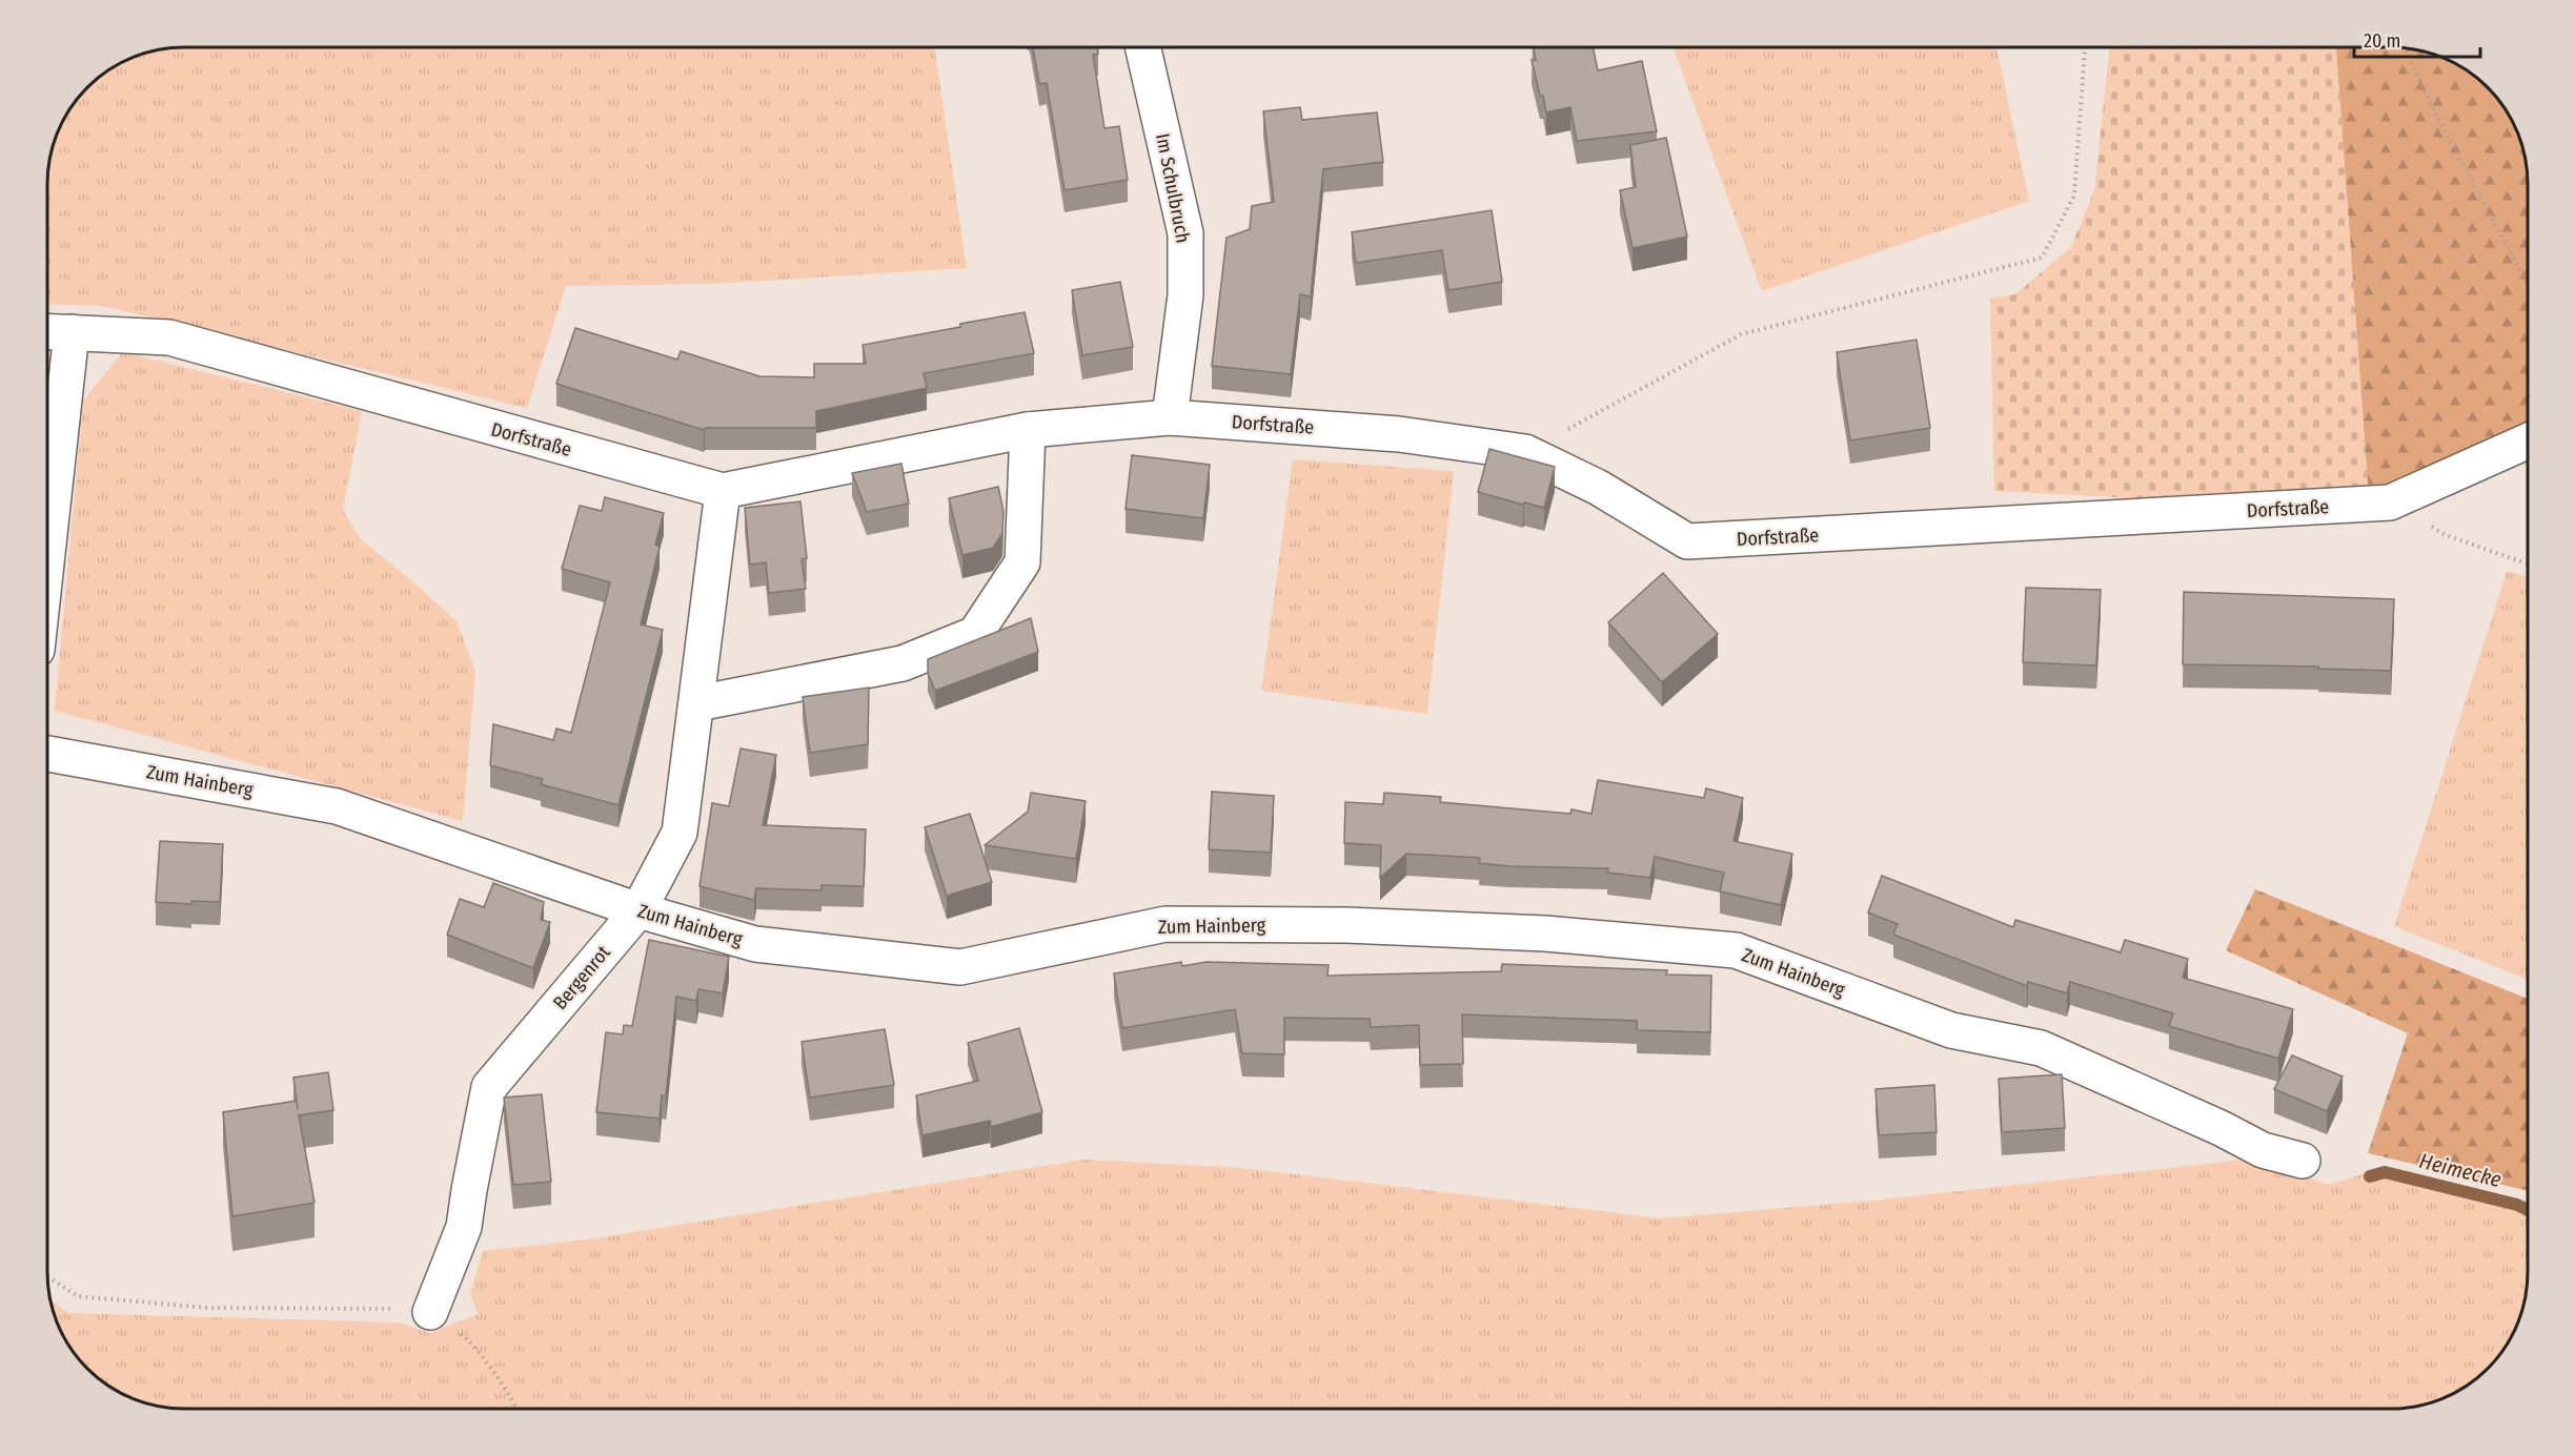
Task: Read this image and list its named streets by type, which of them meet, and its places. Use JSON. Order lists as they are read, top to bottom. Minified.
{"streets":{"street":["Im Schulbruch","Dorfstraße","Zum Hainberg","Bergenrot"]},"crossings":[["Im Schulbruch","Dorfstraße"],["Dorfstraße","Bergenrot"],["Zum Hainberg","Bergenrot"]],"water":["Heimecke"],"scale_bar":"20 m"}
